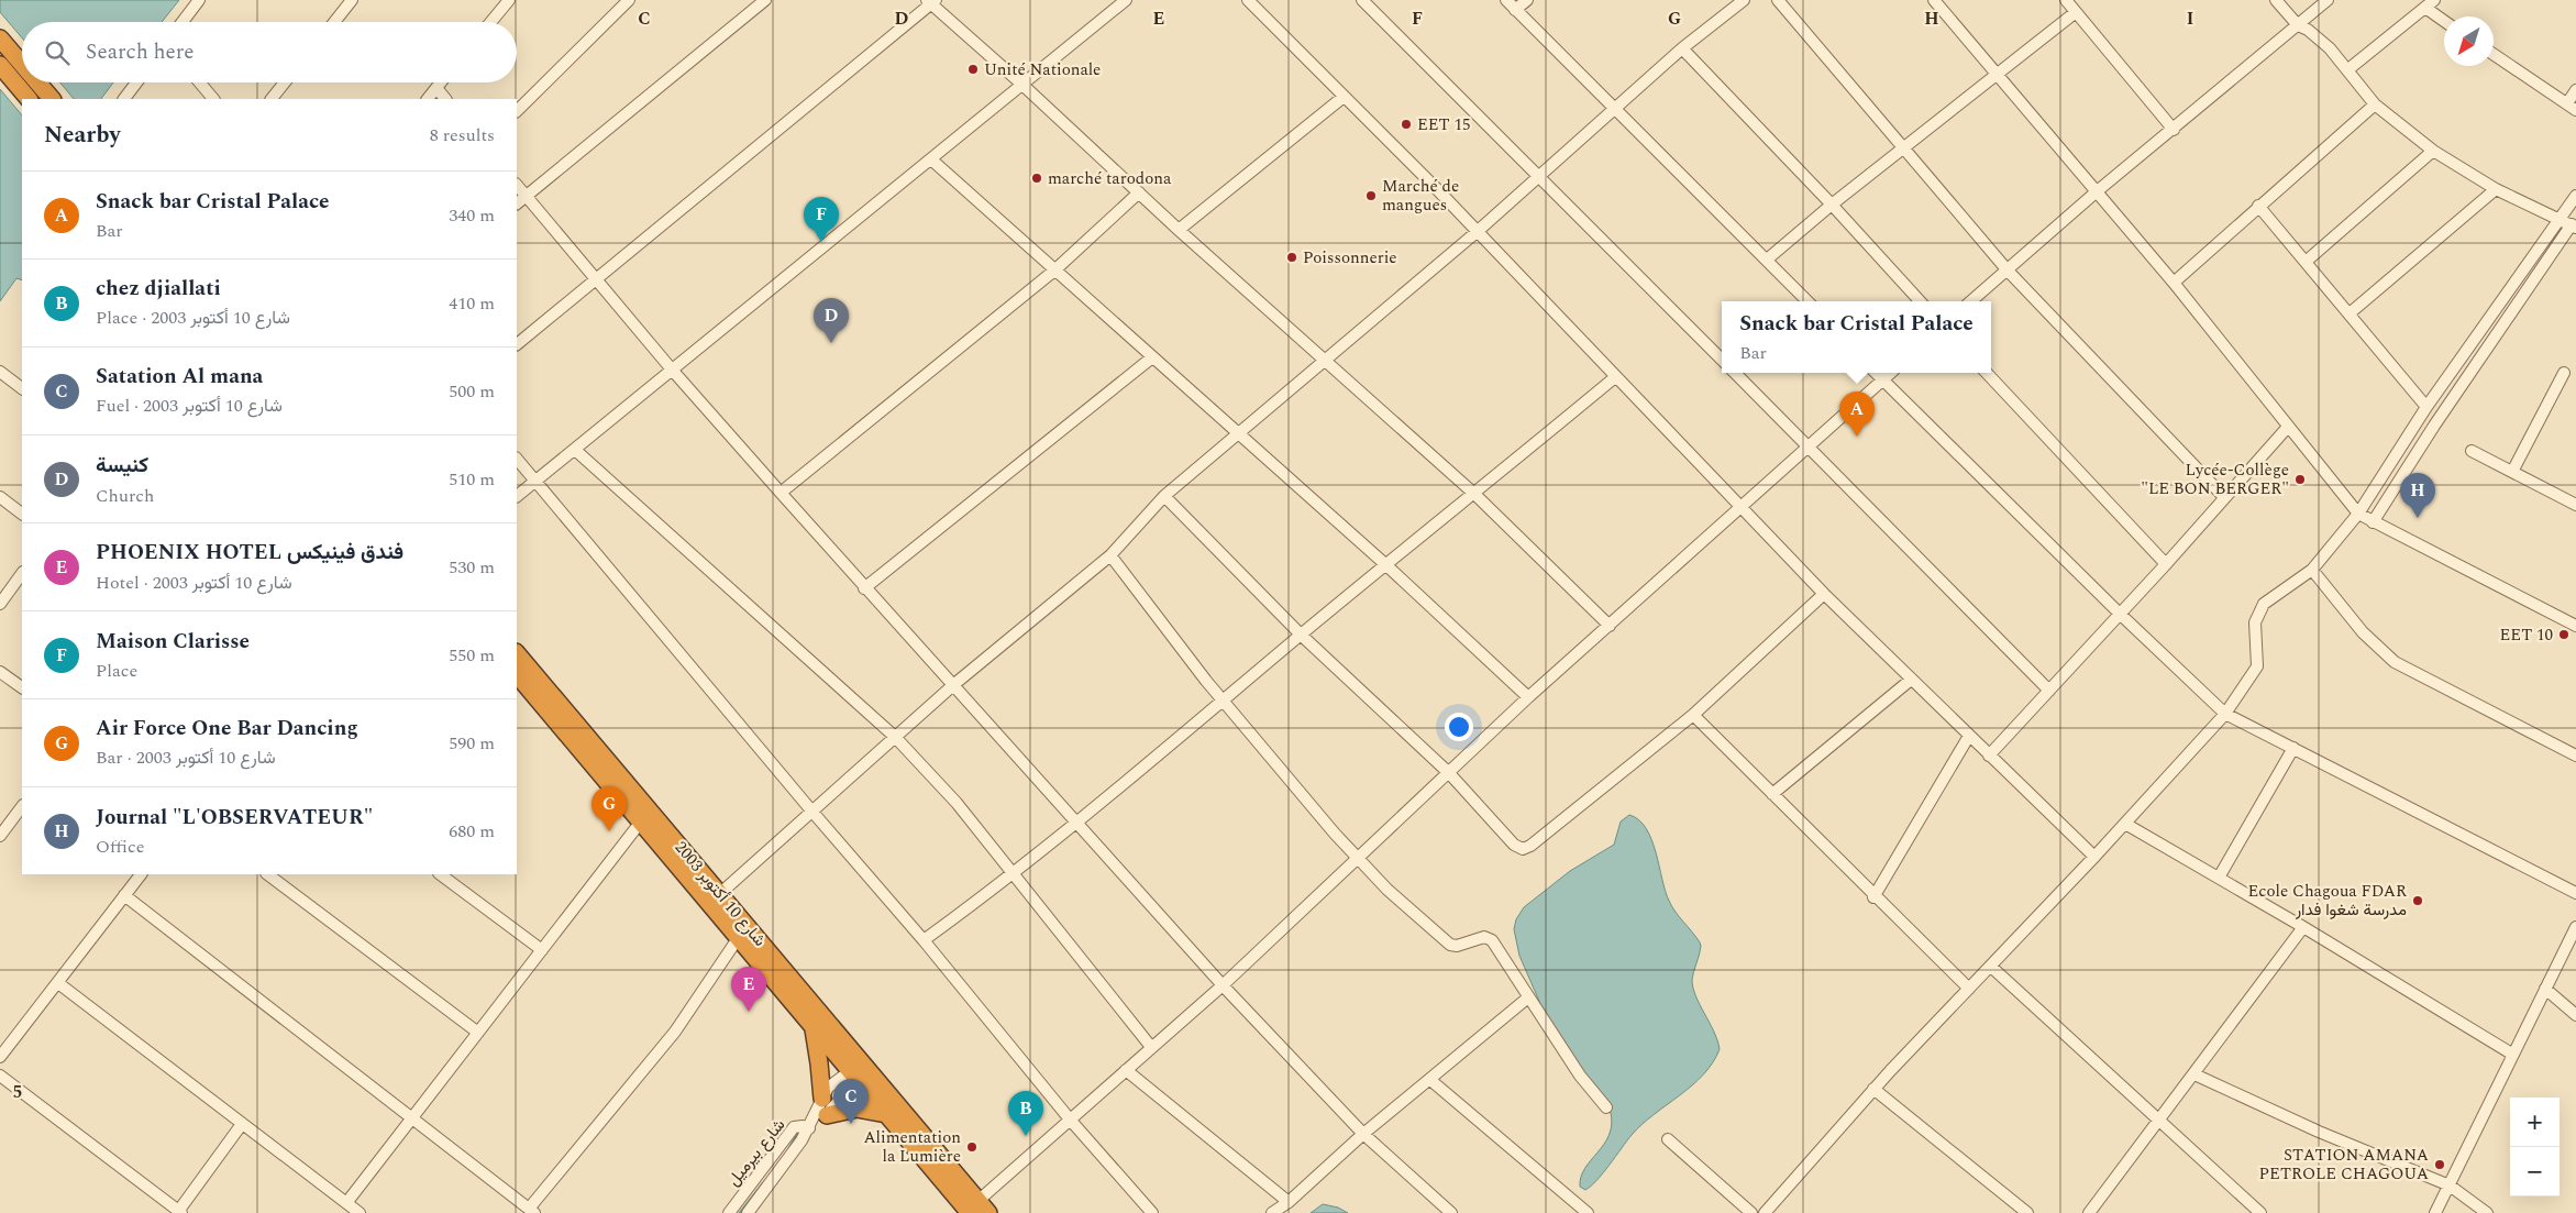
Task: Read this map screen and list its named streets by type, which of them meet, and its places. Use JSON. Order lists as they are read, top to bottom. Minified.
{"streets":{"highway":["شارع 10 أكتوبر 2003"],"street":["شارع بيرميل"]},"places":["Unité Nationale","EET 15","marché tarodona","Marché de mangues","Poissonnerie","Lycée-Collège \"LE BON BERGER\"","EET 10","Ecole Chagoua FDAR مدرسة شغوا فدار","Alimentation la Lumière","STATION AMANA PETROLE CHAGOUA"],"north":"bottom left","page":{"search":"Search here","heading":["Nearby","8 results"],"list":[{"mark":"A","name":"Snack bar Cristal Palace","note":"Bar","value":"340 m"},{"mark":"B","name":"chez djiallati","note":"Place · شارع 10 أكتوبر 2003","value":"410 m"},{"mark":"C","name":"Satation Al mana","note":"Fuel · شارع 10 أكتوبر 2003","value":"500 m"},{"mark":"D","name":"كنيسة","note":"Church","value":"510 m"},{"mark":"E","name":"PHOENIX HOTEL فندق فينيكس","note":"Hotel · شارع 10 أكتوبر 2003","value":"530 m"},{"mark":"F","name":"Maison Clarisse","note":"Place","value":"550 m"},{"mark":"G","name":"Air Force One Bar Dancing","note":"Bar · شارع 10 أكتوبر 2003","value":"590 m"},{"mark":"H","name":"Journal \"L'OBSERVATEUR\"","note":"Office","value":"680 m"}],"pins":["F","D","A","H","G","E","C","B"],"popup":["Snack bar Cristal Palace","Bar"],"map_buttons":["+","−"]},"grid":{"columns":["C","D","E","F","G","H","I"],"rows":["5"]}}
